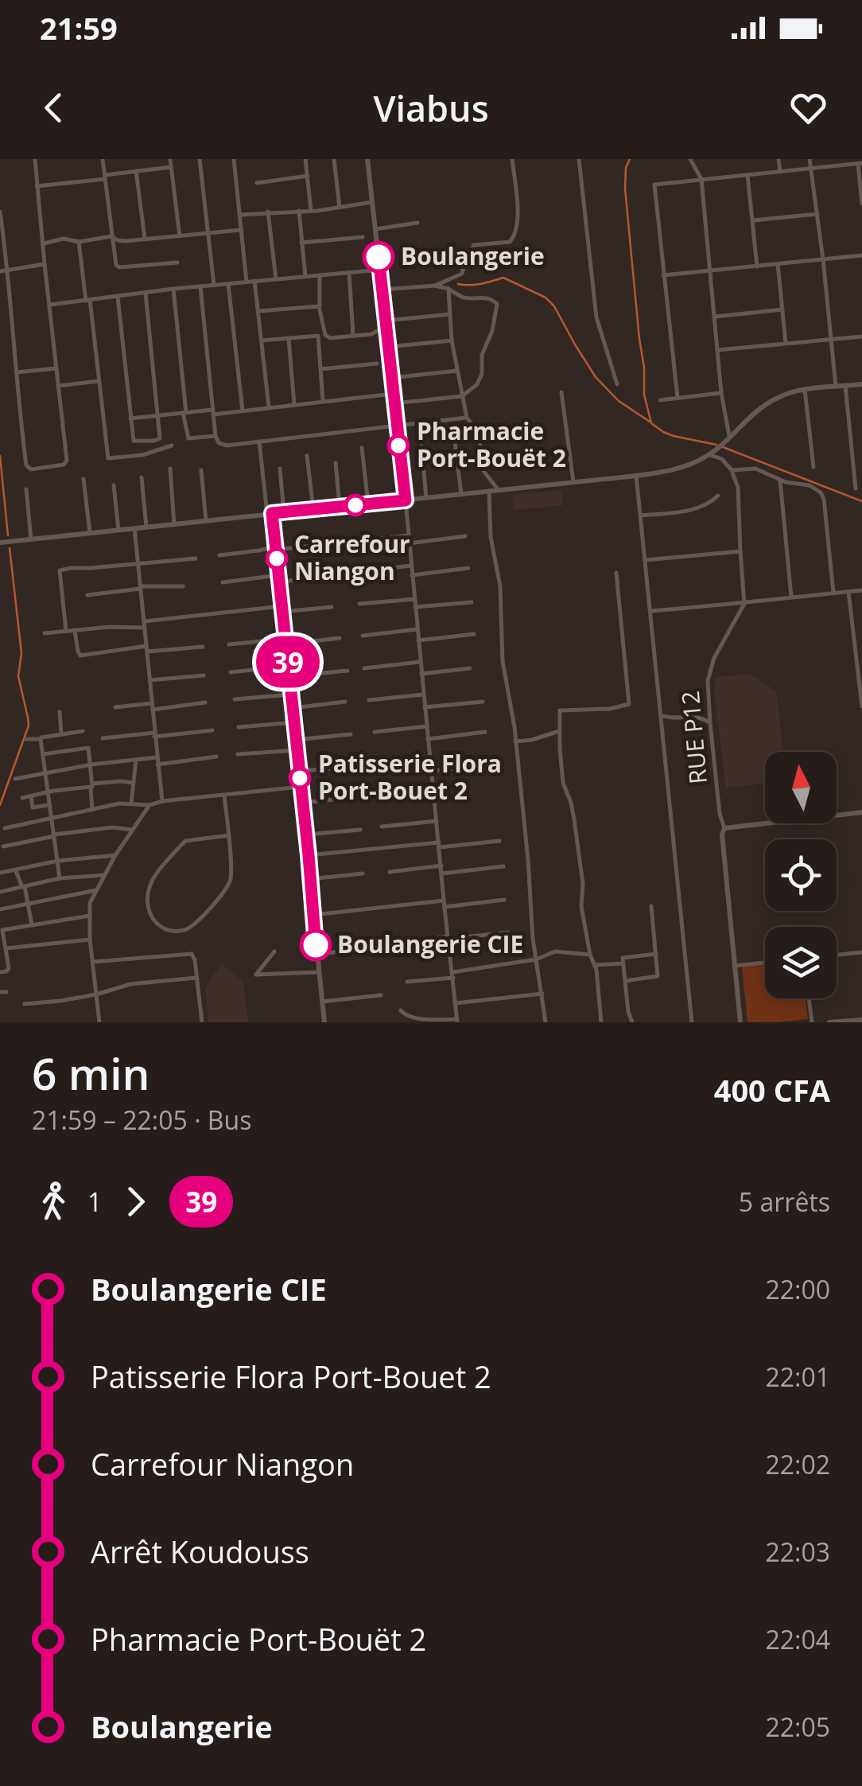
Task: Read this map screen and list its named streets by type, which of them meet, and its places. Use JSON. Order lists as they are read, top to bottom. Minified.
{"streets":{"street":["RUE P12"]},"places":["Boulangerie","Pharmacie Port-Bouët 2","Carrefour Niangon","Patisserie Flora Port-Bouet 2","Boulangerie CIE"],"lines":["bus line 39"],"north":"top","page":{"status":"21:59","header":"Viabus","on_map":"39","heading":["6 min","21:59 – 22:05 · Bus","400 CFA"],"legs":["1","39","5 arrêts"],"list":[{"name":"Boulangerie CIE","value":"22:00"},{"name":"Patisserie Flora Port-Bouet 2","value":"22:01"},{"name":"Carrefour Niangon","value":"22:02"},{"name":"Arrêt Koudouss","value":"22:03"},{"name":"Pharmacie Port-Bouët 2","value":"22:04"},{"name":"Boulangerie","value":"22:05"}]}}
